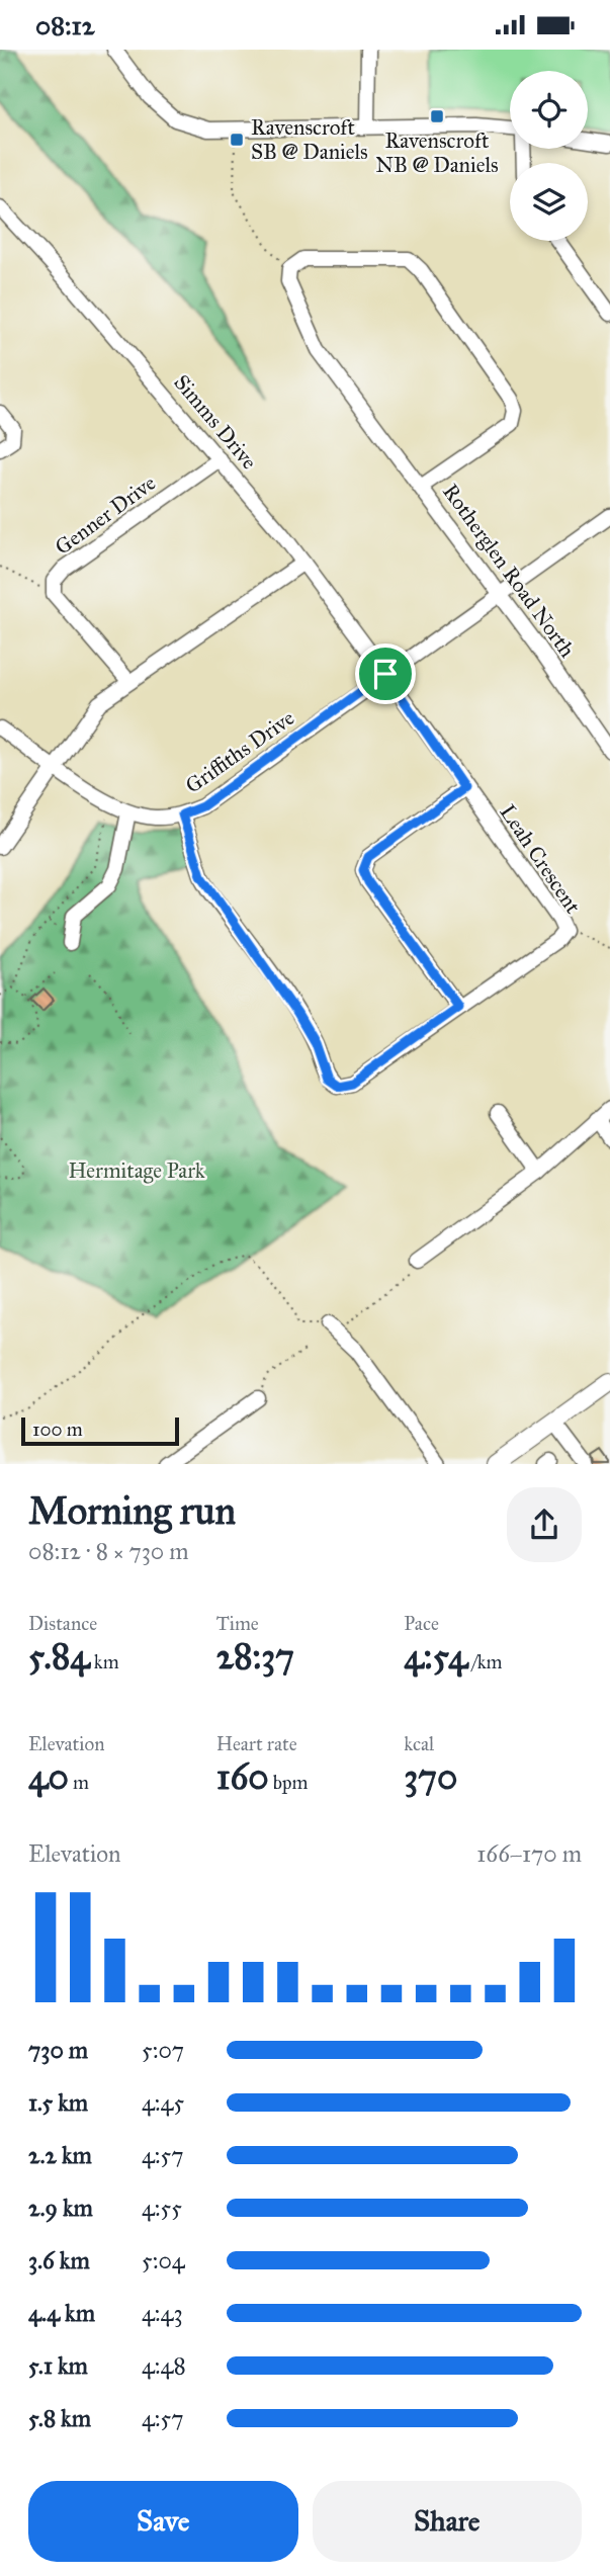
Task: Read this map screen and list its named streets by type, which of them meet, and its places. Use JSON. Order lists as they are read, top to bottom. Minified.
{"streets":{"street":["Simms Drive","Genner Drive","Rotherglen Road North","Griffiths Drive","Leah Crescent"]},"crossings":[["Simms Drive","Genner Drive"],["Simms Drive","Griffiths Drive"],["Simms Drive","Leah Crescent"],["Rotherglen Road North","Griffiths Drive"],["Griffiths Drive","Leah Crescent"]],"parks":["Hermitage Park"],"places":{"transit":["Ravenscroft NB @ Daniels","Ravenscroft SB @ Daniels"]},"scale_bar":"100 m","page":{"status":"08:12","scale":"100 m","heading":["Morning run","08:12 · 8 × 730 m"],"stats":[["Distance","5.84 km"],["Time","28:37"],["Pace","4:54 /km"],["Elevation","40 m"],["Heart rate","160 bpm"],["kcal","370"]],"chart":["Elevation","166–170 m"],"list":[{"name":"730 m","note":"5:07"},{"name":"1.5 km","note":"4:45"},{"name":"2.2 km","note":"4:57"},{"name":"2.9 km","note":"4:55"},{"name":"3.6 km","note":"5:04"},{"name":"4.4 km","note":"4:43"},{"name":"5.1 km","note":"4:48"},{"name":"5.8 km","note":"4:57"}],"buttons":["Save","Share"]}}
